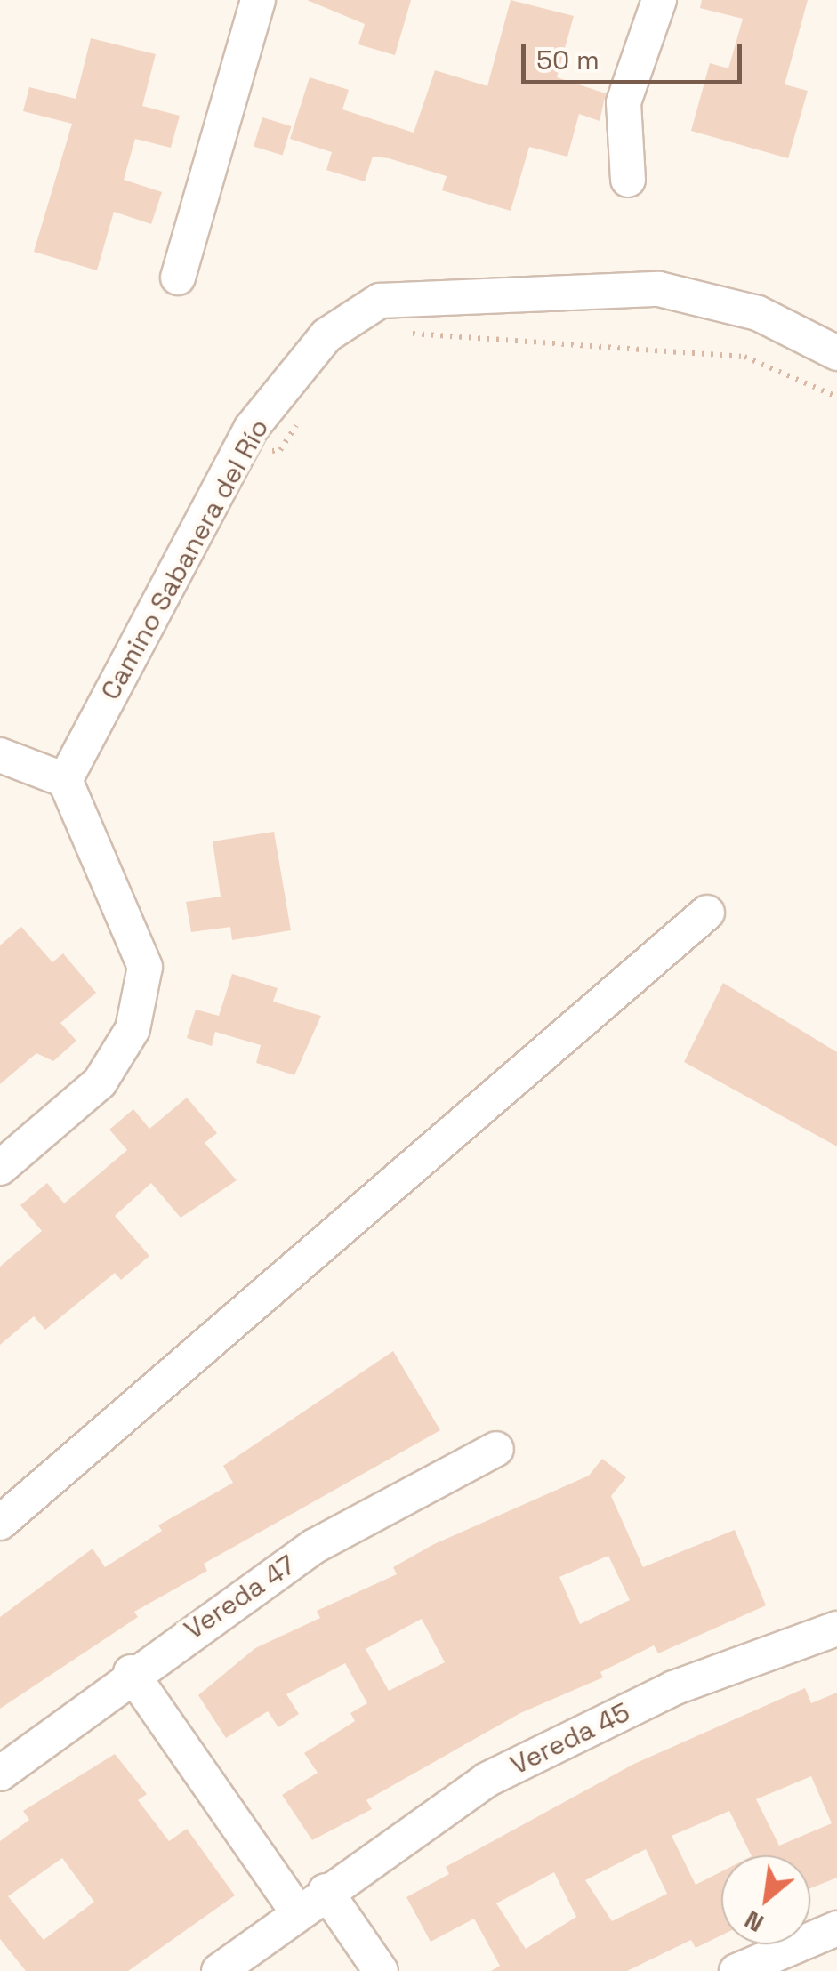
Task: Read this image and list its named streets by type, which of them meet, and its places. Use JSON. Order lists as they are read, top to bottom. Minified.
{"streets":{"street":["Camino Sabanera del Río","Vereda 47","Vereda 45"]},"scale_bar":"50 m","north":"bottom left"}
